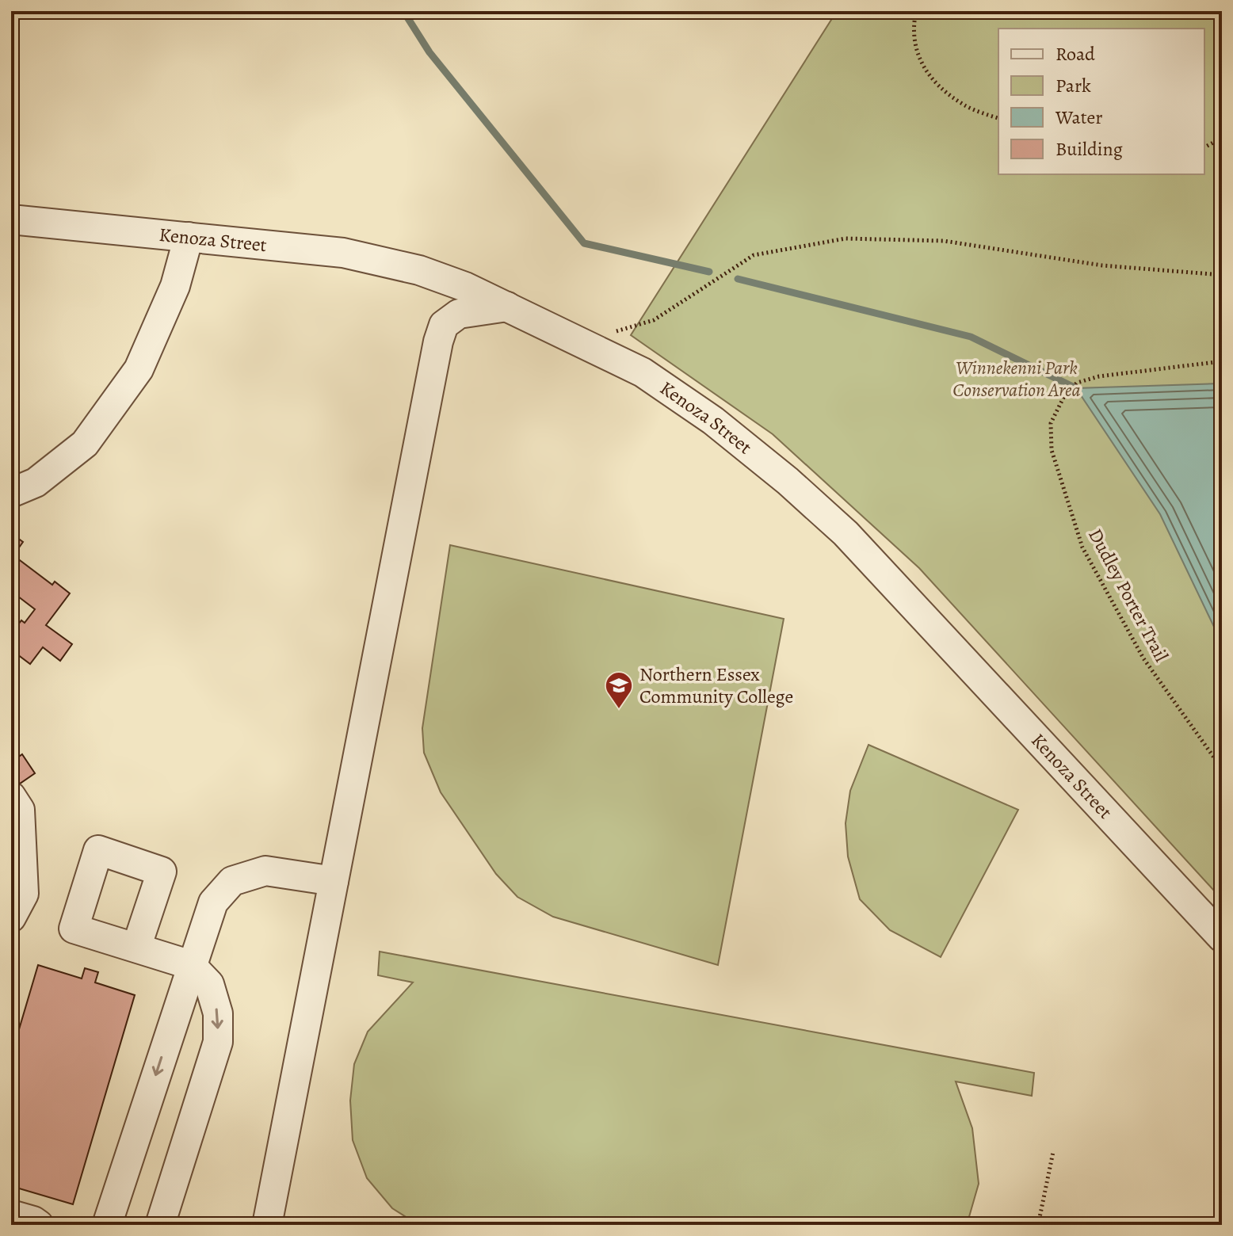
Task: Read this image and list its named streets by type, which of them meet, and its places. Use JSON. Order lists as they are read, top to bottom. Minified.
{"streets":{"street":["Kenoza Street"],"path":["Dudley Porter Trail"]},"parks":["Winnekenni Park Conservation Area"],"places":{"school or university":["Northern Essex Community College"]},"legend":["Road","Park","Water","Building"]}
